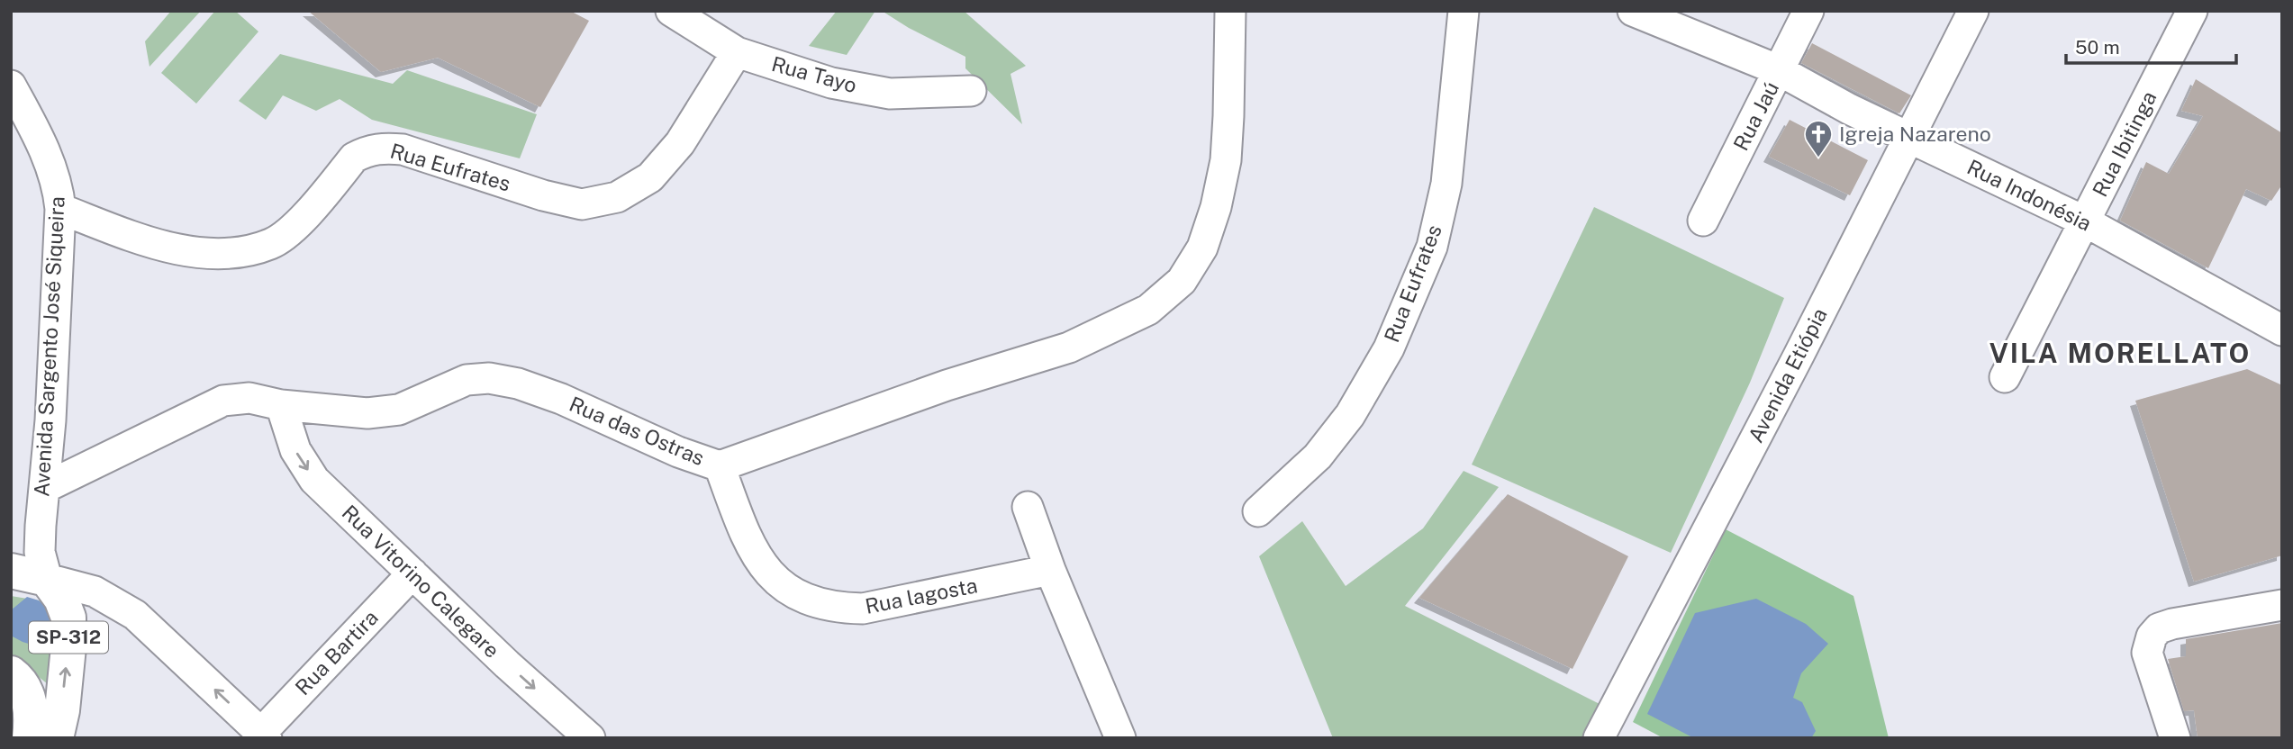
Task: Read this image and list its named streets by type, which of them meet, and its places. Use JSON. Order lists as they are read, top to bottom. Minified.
{"streets":{"main road":["SP-312"],"street":["Rua Tayo","Rua Jaú","Rua Ibitinga","Rua Eufrates","Rua Indonésia","Avenida Sargento José Siqueira","Avenida Etiópia","Rua das Ostras","Rua Vitorino Calegare","Rua lagosta","Rua Bartira"]},"crossings":[["Rua Tayo","Rua Eufrates"],["Rua Jaú","Rua Indonésia"],["Rua Ibitinga","Rua Indonésia"],["Rua Eufrates","Avenida Sargento José Siqueira"],["Rua Indonésia","Avenida Etiópia"],["Avenida Sargento José Siqueira","Rua das Ostras"],["Avenida Sargento José Siqueira","SP-312"],["Rua das Ostras","Rua Vitorino Calegare"],["Rua das Ostras","Rua lagosta"],["Rua Vitorino Calegare","Rua Bartira"]],"districts":["VILA MORELLATO"],"places":{"church":["Igreja Nazareno"]},"scale_bar":"50 m"}
